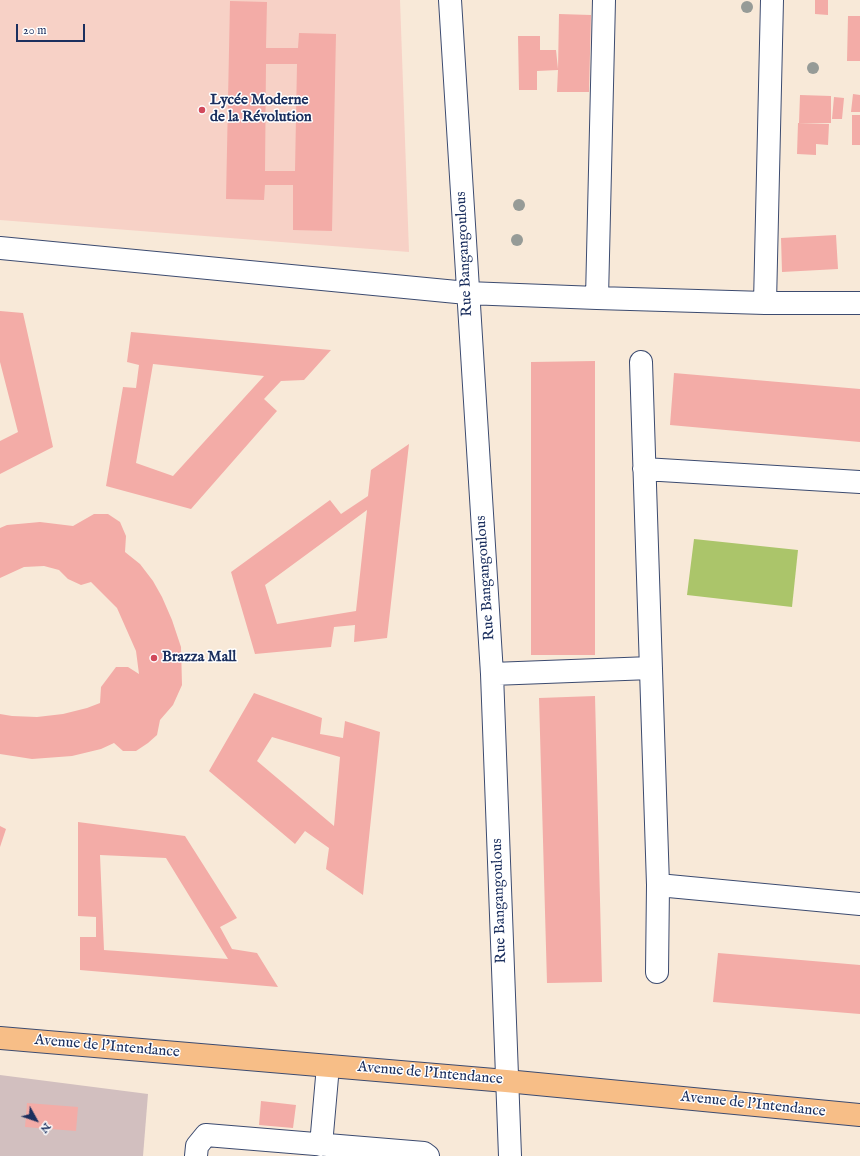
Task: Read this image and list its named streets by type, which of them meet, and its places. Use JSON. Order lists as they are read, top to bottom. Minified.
{"streets":{"main road":["Avenue de l'Intendance"],"street":["Rue Bangangoulous"]},"crossings":[["Rue Bangangoulous","Avenue de l'Intendance"]],"places":["Lycée Moderne de la Révolution","Brazza Mall"],"scale_bar":"20 m","north":"bottom right"}
